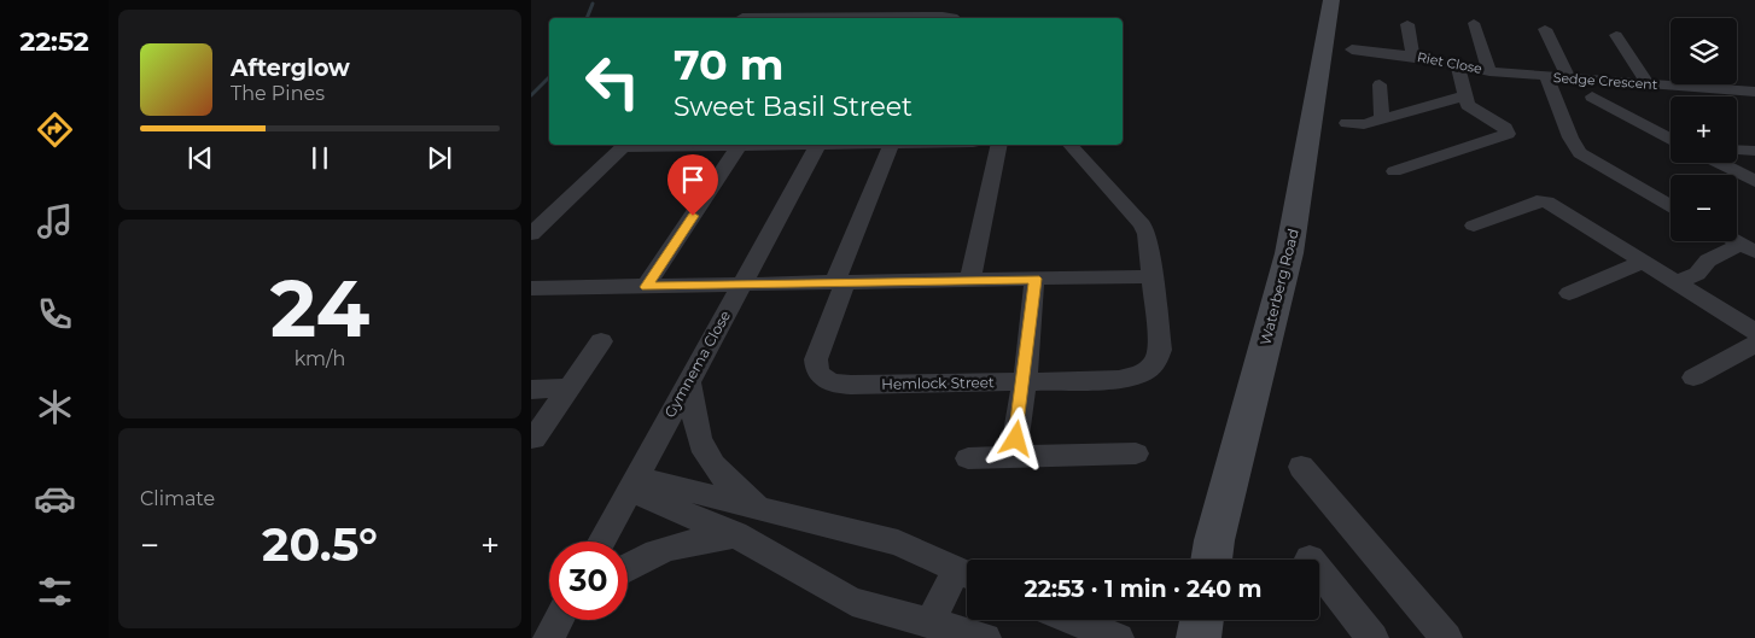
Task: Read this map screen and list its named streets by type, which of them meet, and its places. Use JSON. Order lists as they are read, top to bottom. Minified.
{"streets":{"street":["Riet Close","Sedge Crescent","Waterberg Road","Gymnema Close","Hemlock Street"]},"crossings":[["Riet Close","Sedge Crescent"]],"page":{"tabs":"22:52","map_buttons":["+","−"],"turn":["70 m","Sweet Basil Street"],"song":["Afterglow","The Pines"],"tile":[["24","km/h"],"Climate"],"heat":["−","20.5°","+"],"limit":"30","trip":"22:53 · 1 min · 240 m"}}
